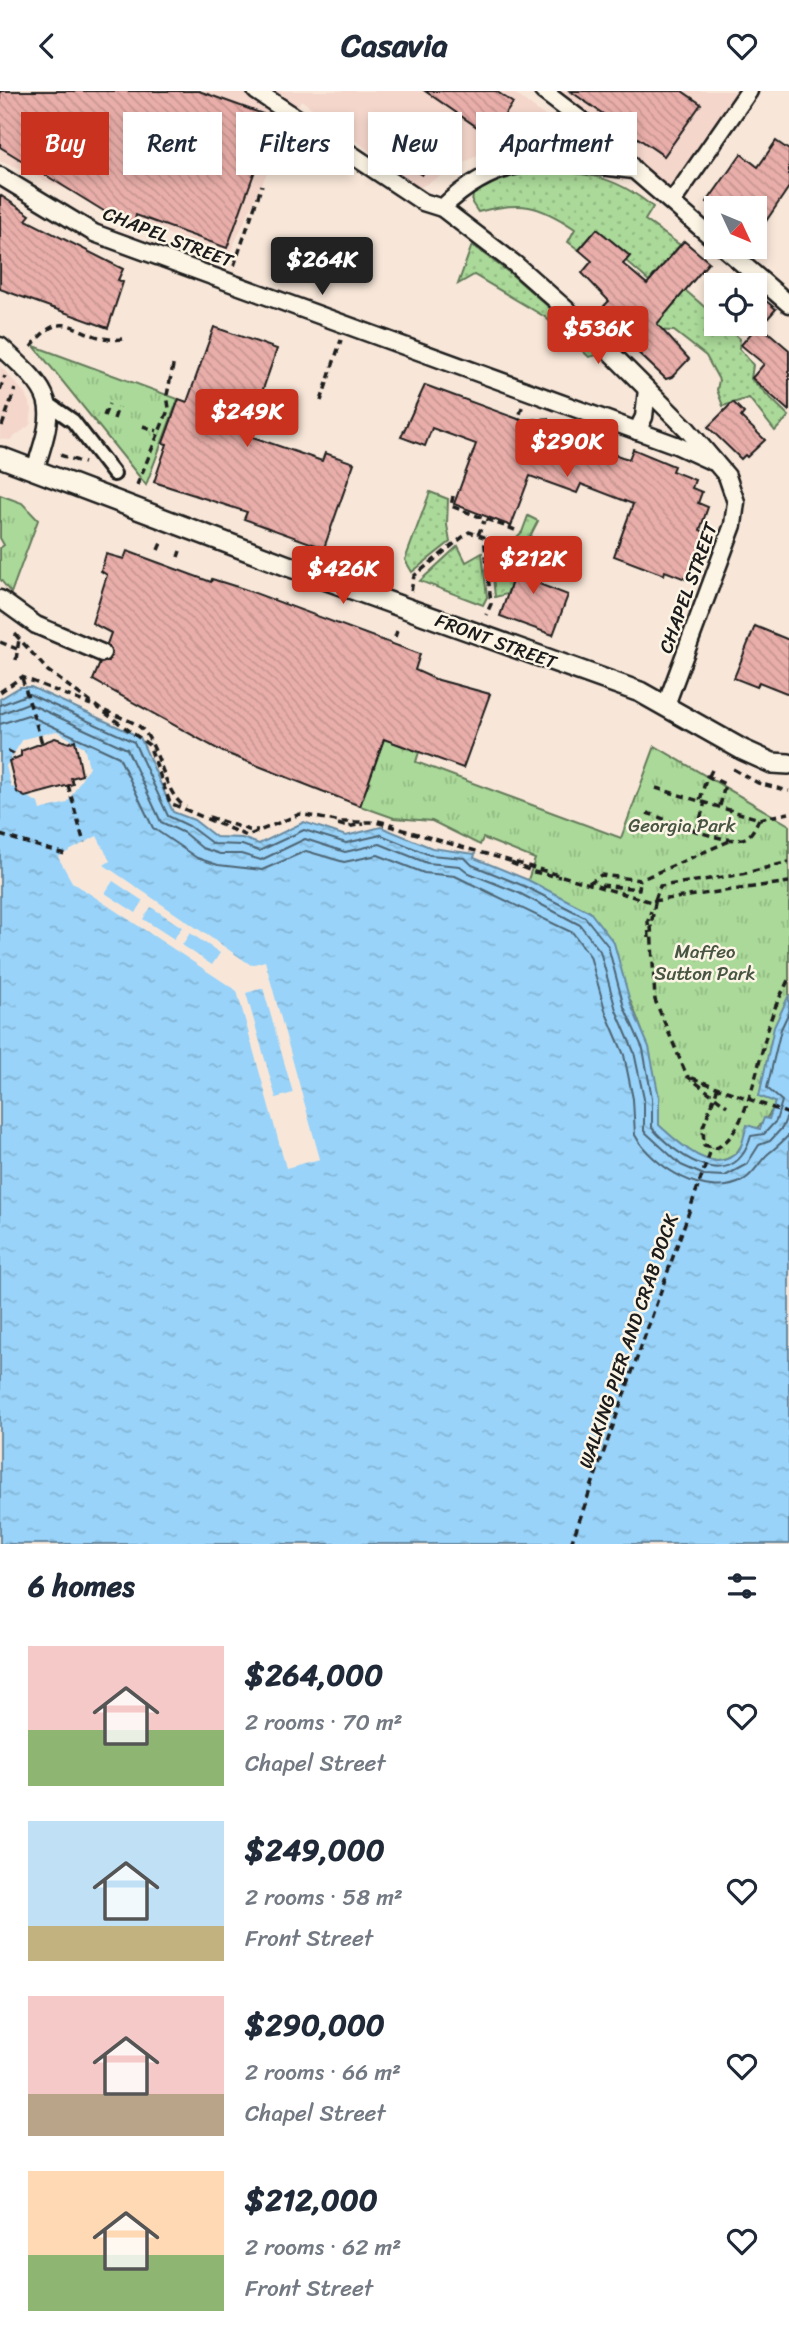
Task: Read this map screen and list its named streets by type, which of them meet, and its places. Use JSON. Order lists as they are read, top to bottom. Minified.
{"streets":{"street":["CHAPEL STREET","FRONT STREET"],"path":["WALKING PIER AND CRAB DOCK"]},"crossings":[["CHAPEL STREET","FRONT STREET"]],"parks":["Georgia Park","Maffeo Sutton Park"],"north":"bottom right","page":{"header":"Casavia","chip":["Buy","Rent","Filters","New","Apartment"],"price":["$264K","$536K","$249K","$290K","$212K","$426K"],"heading":"6 homes","list":[{"name":"$264,000","note":"2 rooms · 70 m² · Chapel Street"},{"name":"$249,000","note":"2 rooms · 58 m² · Front Street"},{"name":"$290,000","note":"2 rooms · 66 m² · Chapel Street"},{"name":"$212,000","note":"2 rooms · 62 m² · Front Street"}]}}
